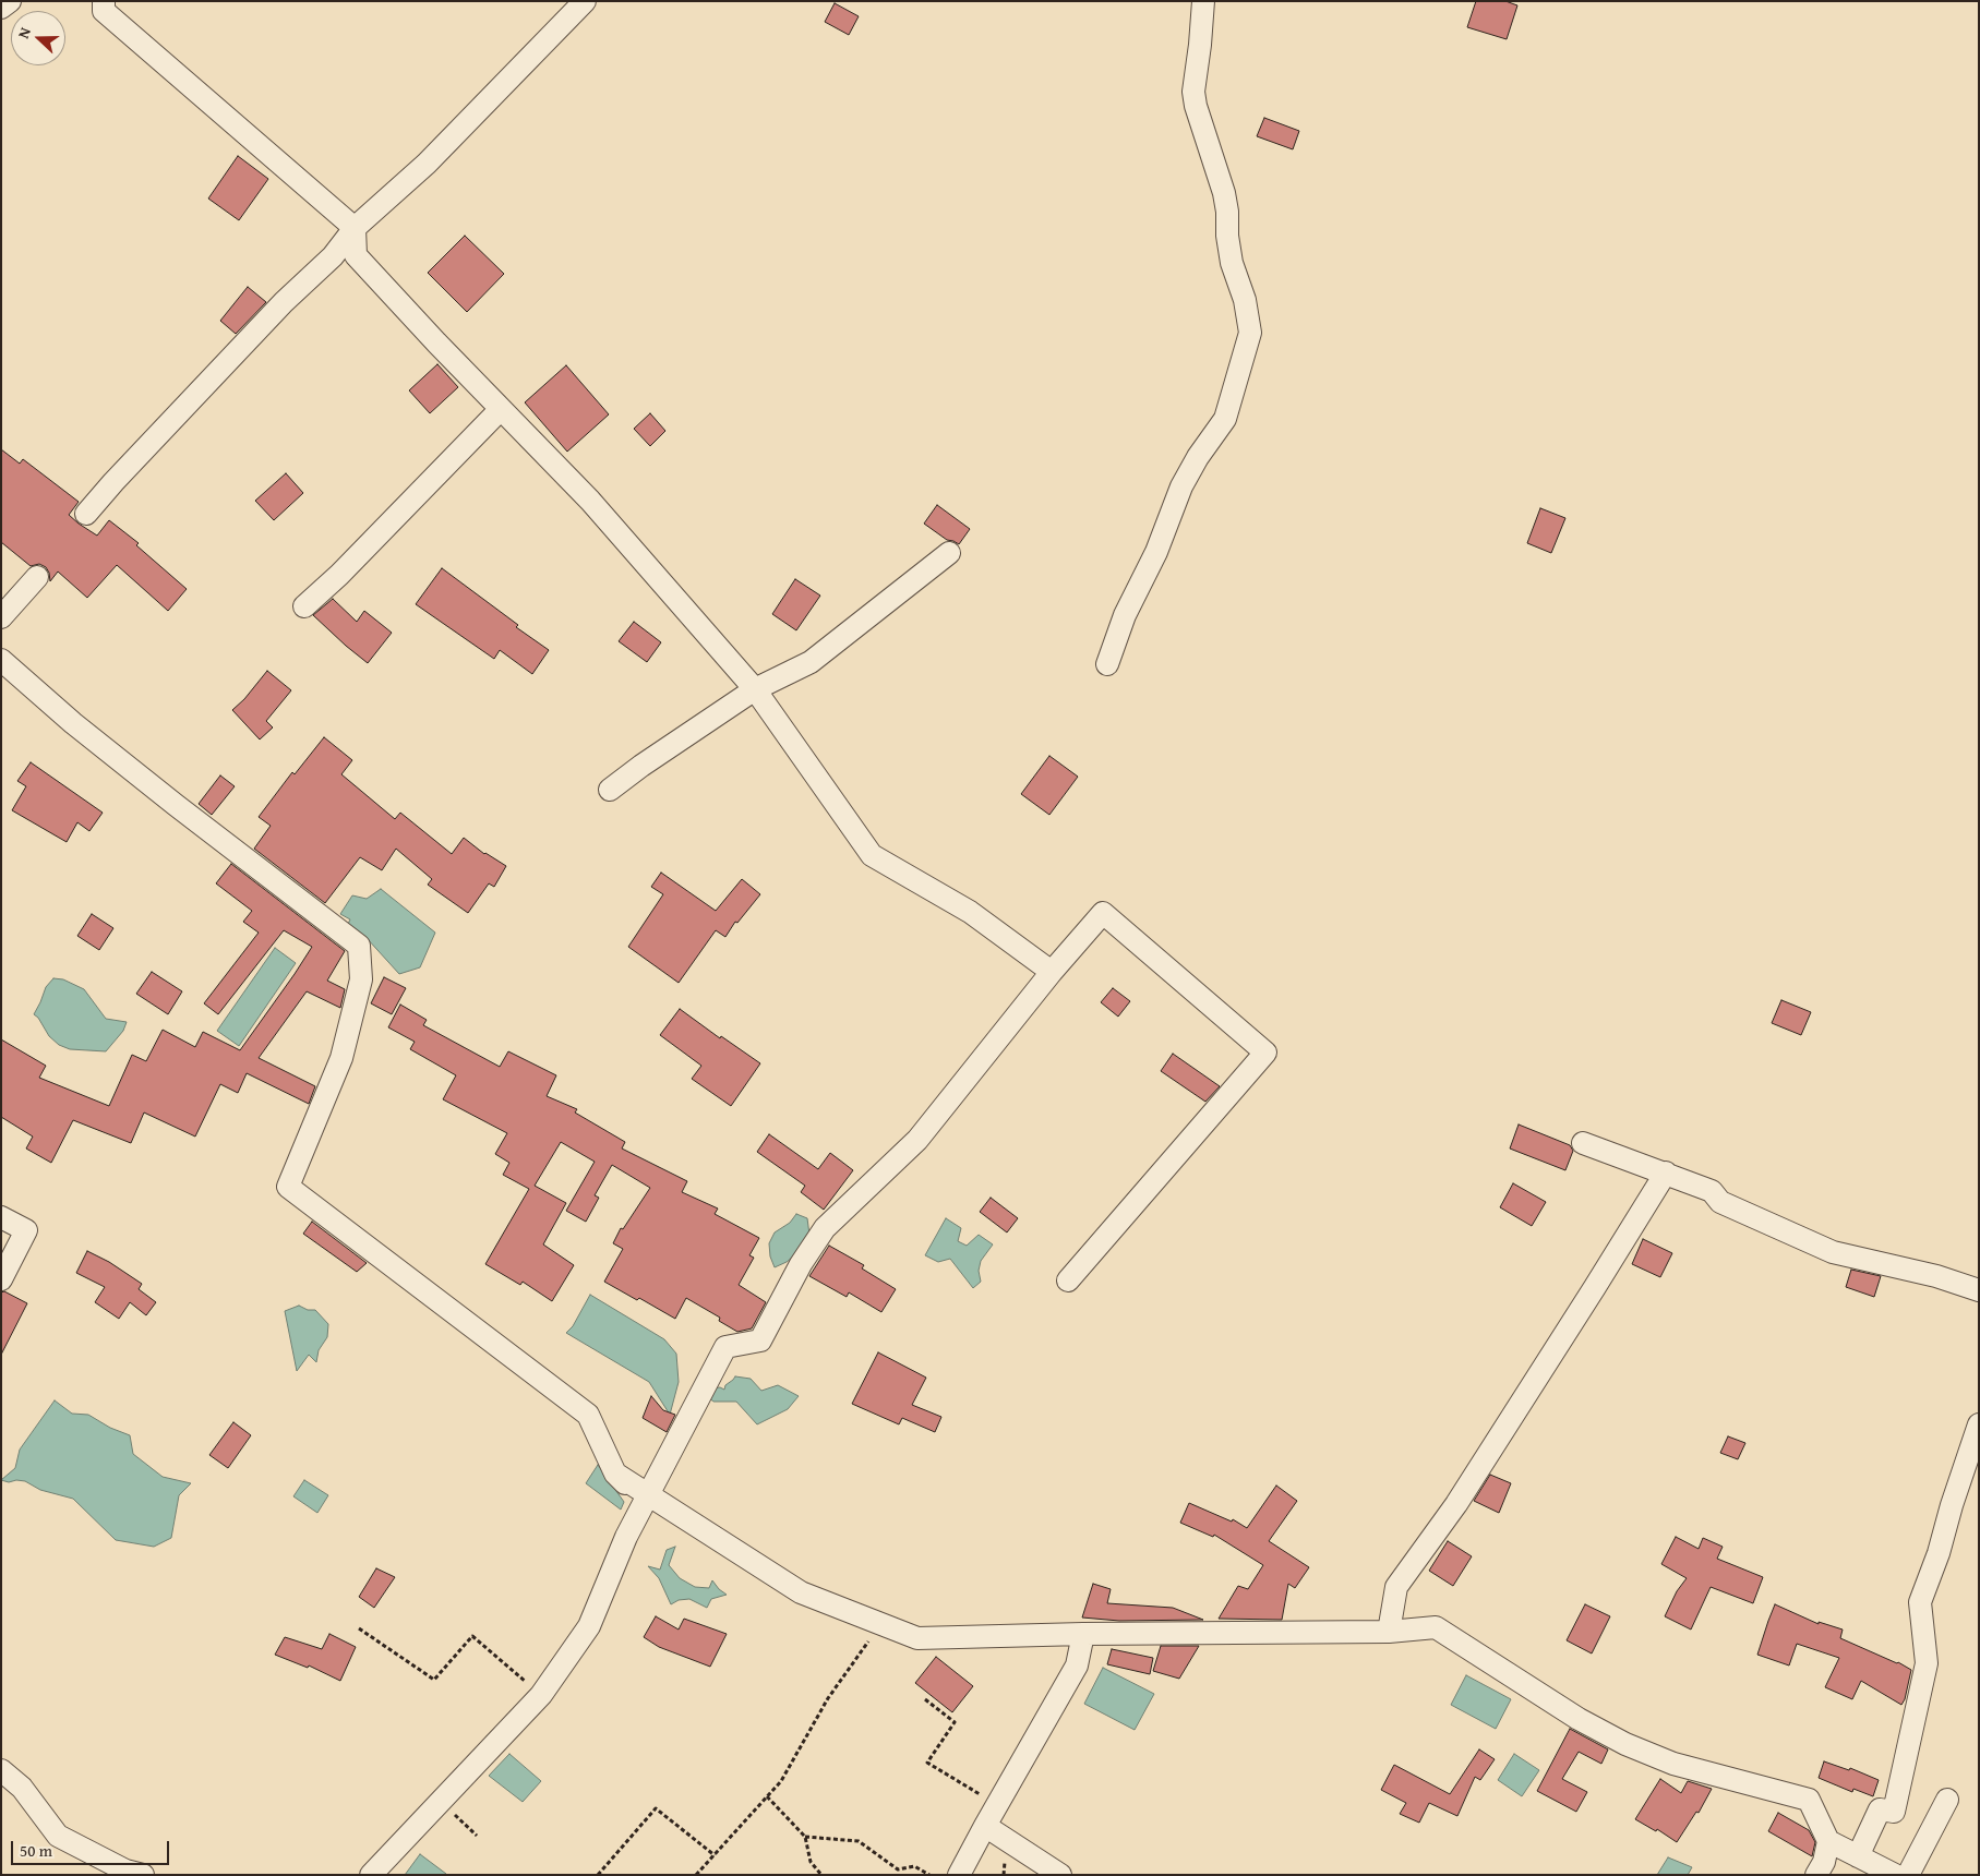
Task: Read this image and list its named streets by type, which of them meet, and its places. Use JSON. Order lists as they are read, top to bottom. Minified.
{"scale_bar":"50 m","north":"left"}
